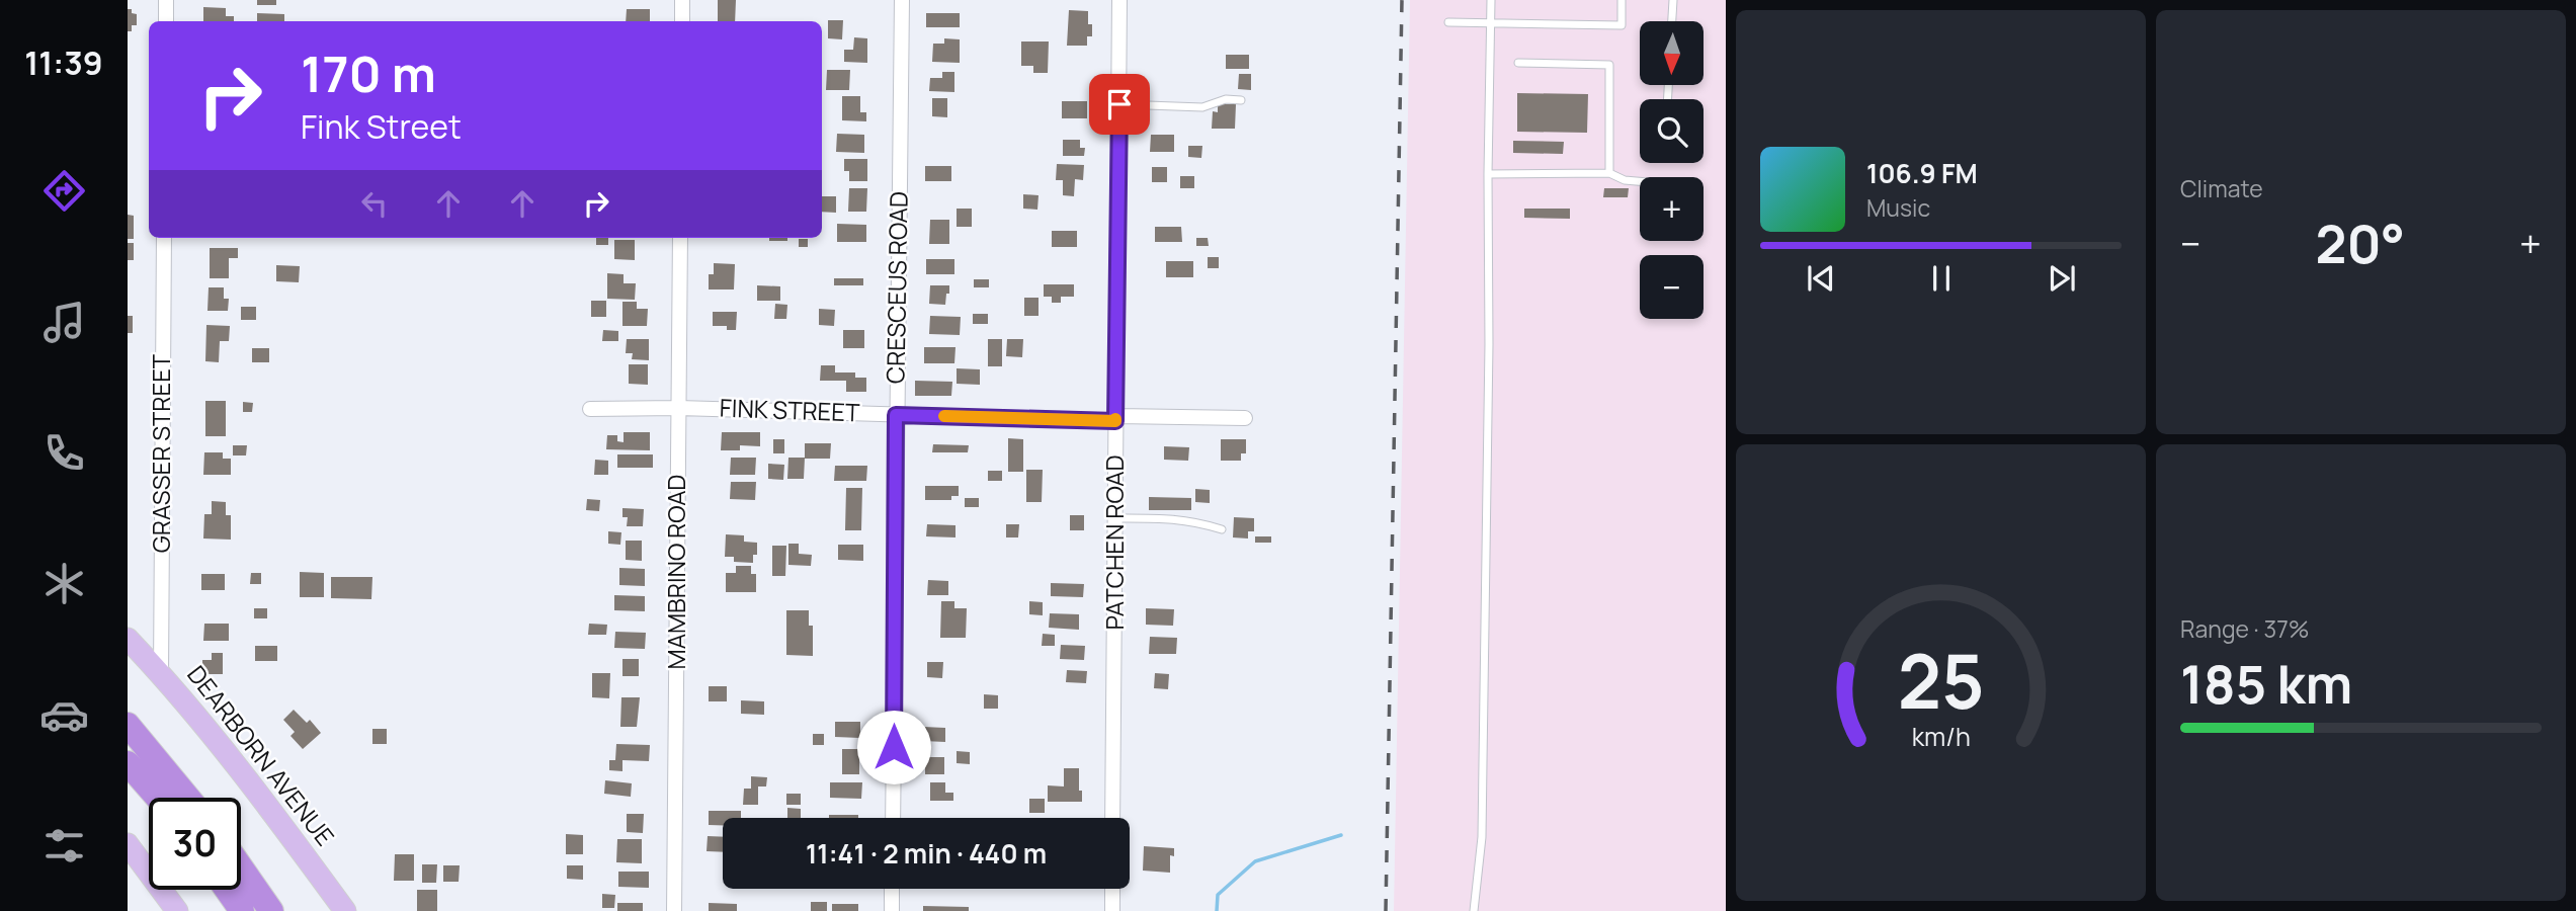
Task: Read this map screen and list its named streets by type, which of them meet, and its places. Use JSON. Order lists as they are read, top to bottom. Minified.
{"streets":{"main road":["DEARBORN AVENUE"],"street":["CRESCEUS ROAD","FINK STREET","GRASSER STREET","PATCHEN ROAD","MAMBRINO ROAD"]},"crossings":[["CRESCEUS ROAD","FINK STREET"],["FINK STREET","PATCHEN ROAD"],["FINK STREET","MAMBRINO ROAD"],["GRASSER STREET","DEARBORN AVENUE"]],"north":"bottom","page":{"tabs":"11:39","tile":["Climate",["Range · 37%","185 km"]],"map_buttons":["+","−"],"turn":["170 m","Fink Street"],"song":["106.9 FM","Music"],"heat":["−","20°","+"],"limit":"30","trip":"11:41 · 2 min · 440 m","gauge":["25","km/h"]}}
